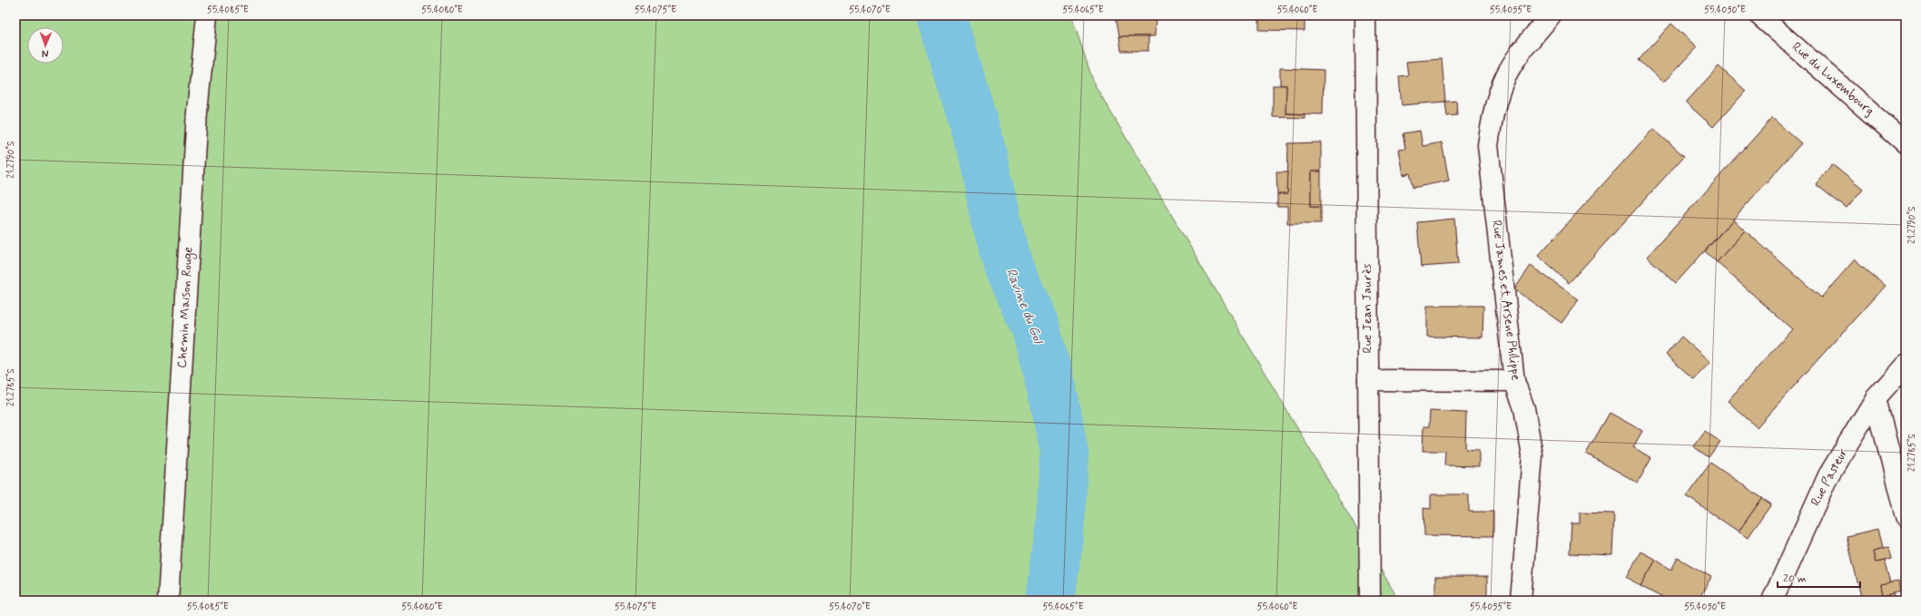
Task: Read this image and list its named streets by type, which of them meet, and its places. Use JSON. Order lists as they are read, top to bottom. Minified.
{"streets":{"street":["Rue du Luxembourg","Rue James et Arsene Philippe","Chemin Maison Rouge","Rue Jean Jaurès","Rue Pasteur"]},"water":["Ravine du Gol"],"scale_bar":"20 m","north":"bottom","coordinates":["55.4085°E","55.4080°E","55.4075°E","55.4070°E","55.4065°E","55.4060°E","55.4055°E","55.4050°E","21.2790°S","21.2785°S"]}
